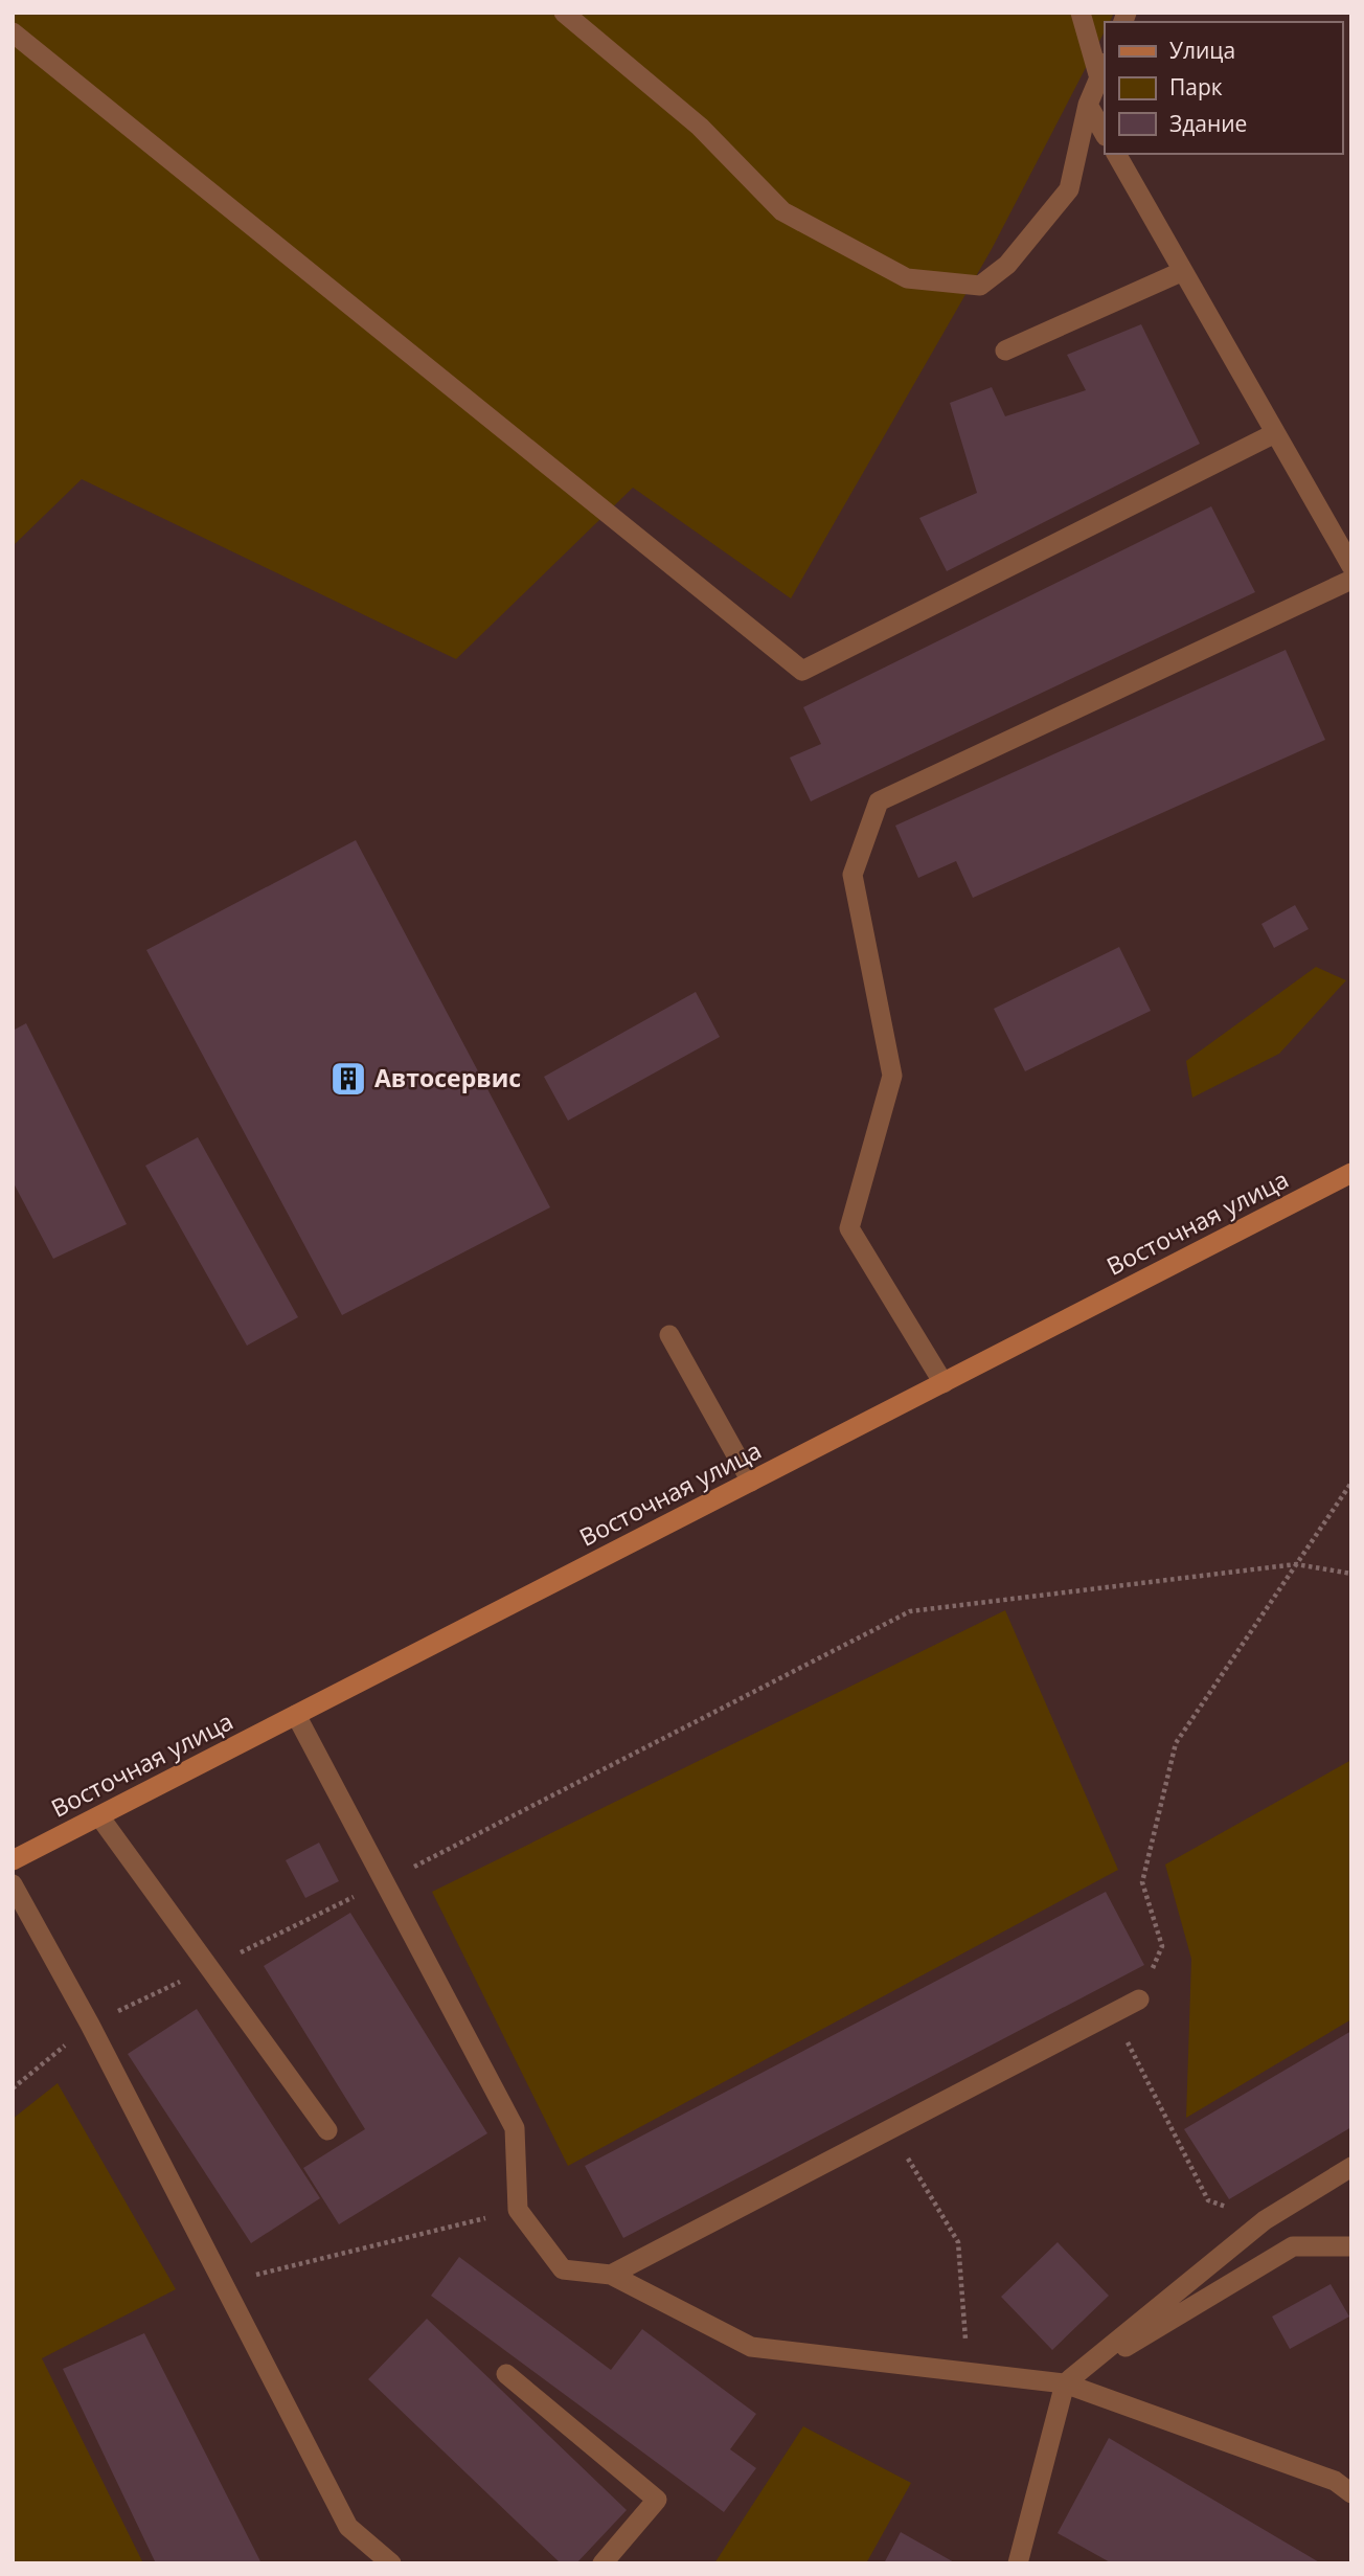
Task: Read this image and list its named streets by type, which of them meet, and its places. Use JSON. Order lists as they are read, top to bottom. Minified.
{"streets":{"main road":["Восточная улица"]},"places":{"building":["Автосервис"]},"legend":["Улица","Парк","Здание"]}
